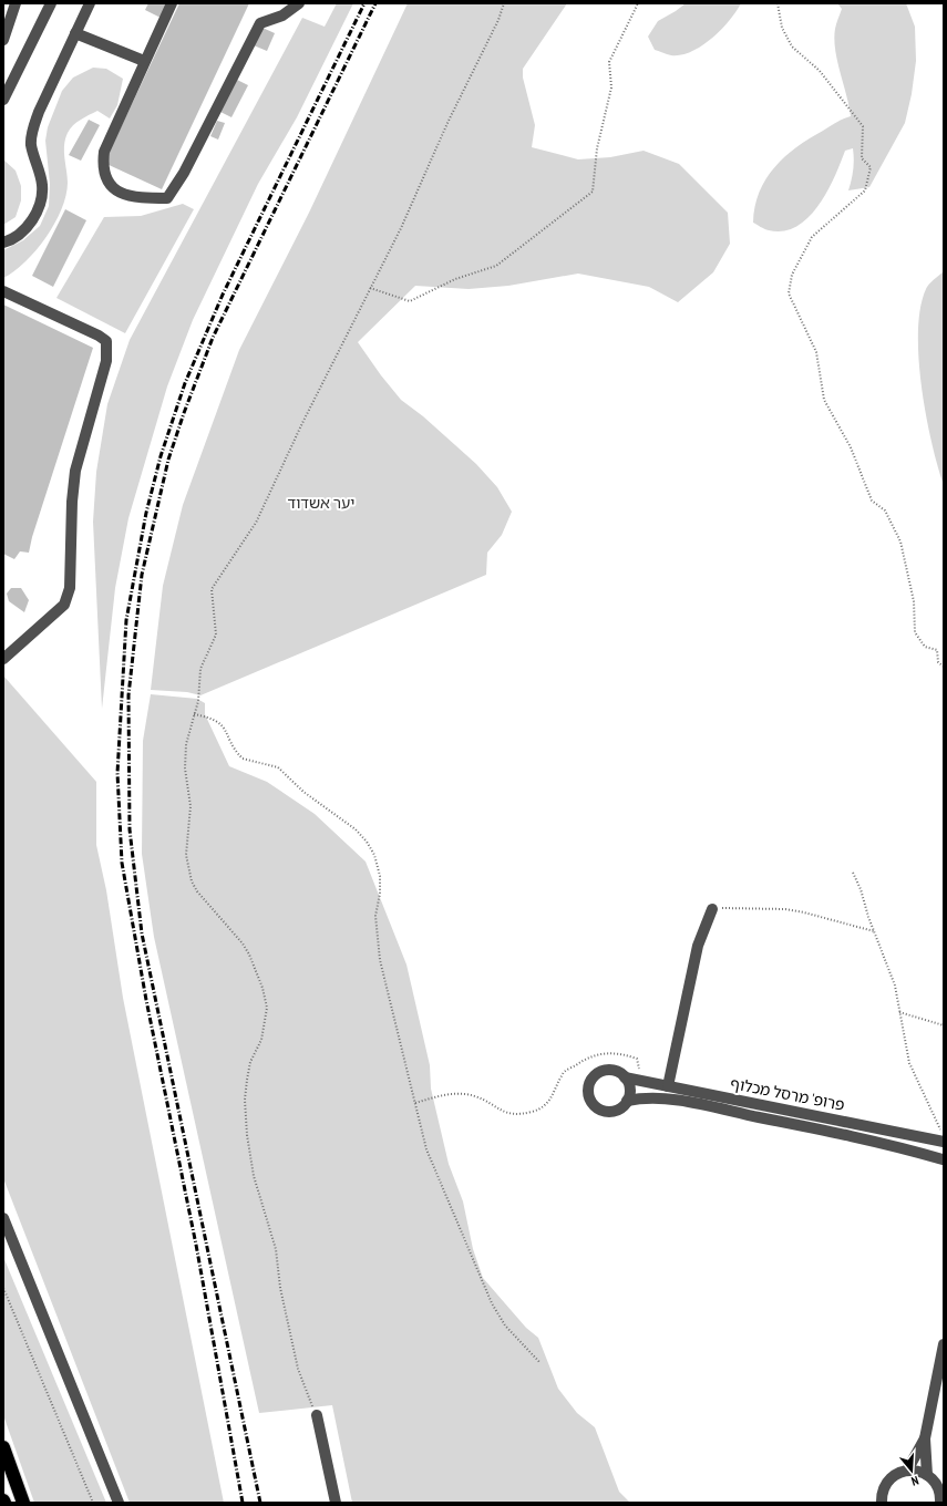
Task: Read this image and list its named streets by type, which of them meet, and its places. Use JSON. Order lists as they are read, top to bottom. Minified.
{"streets":{"street":["פרופ' מרסל מכלוף"]},"parks":["יער אשדוד"],"north":"bottom"}
